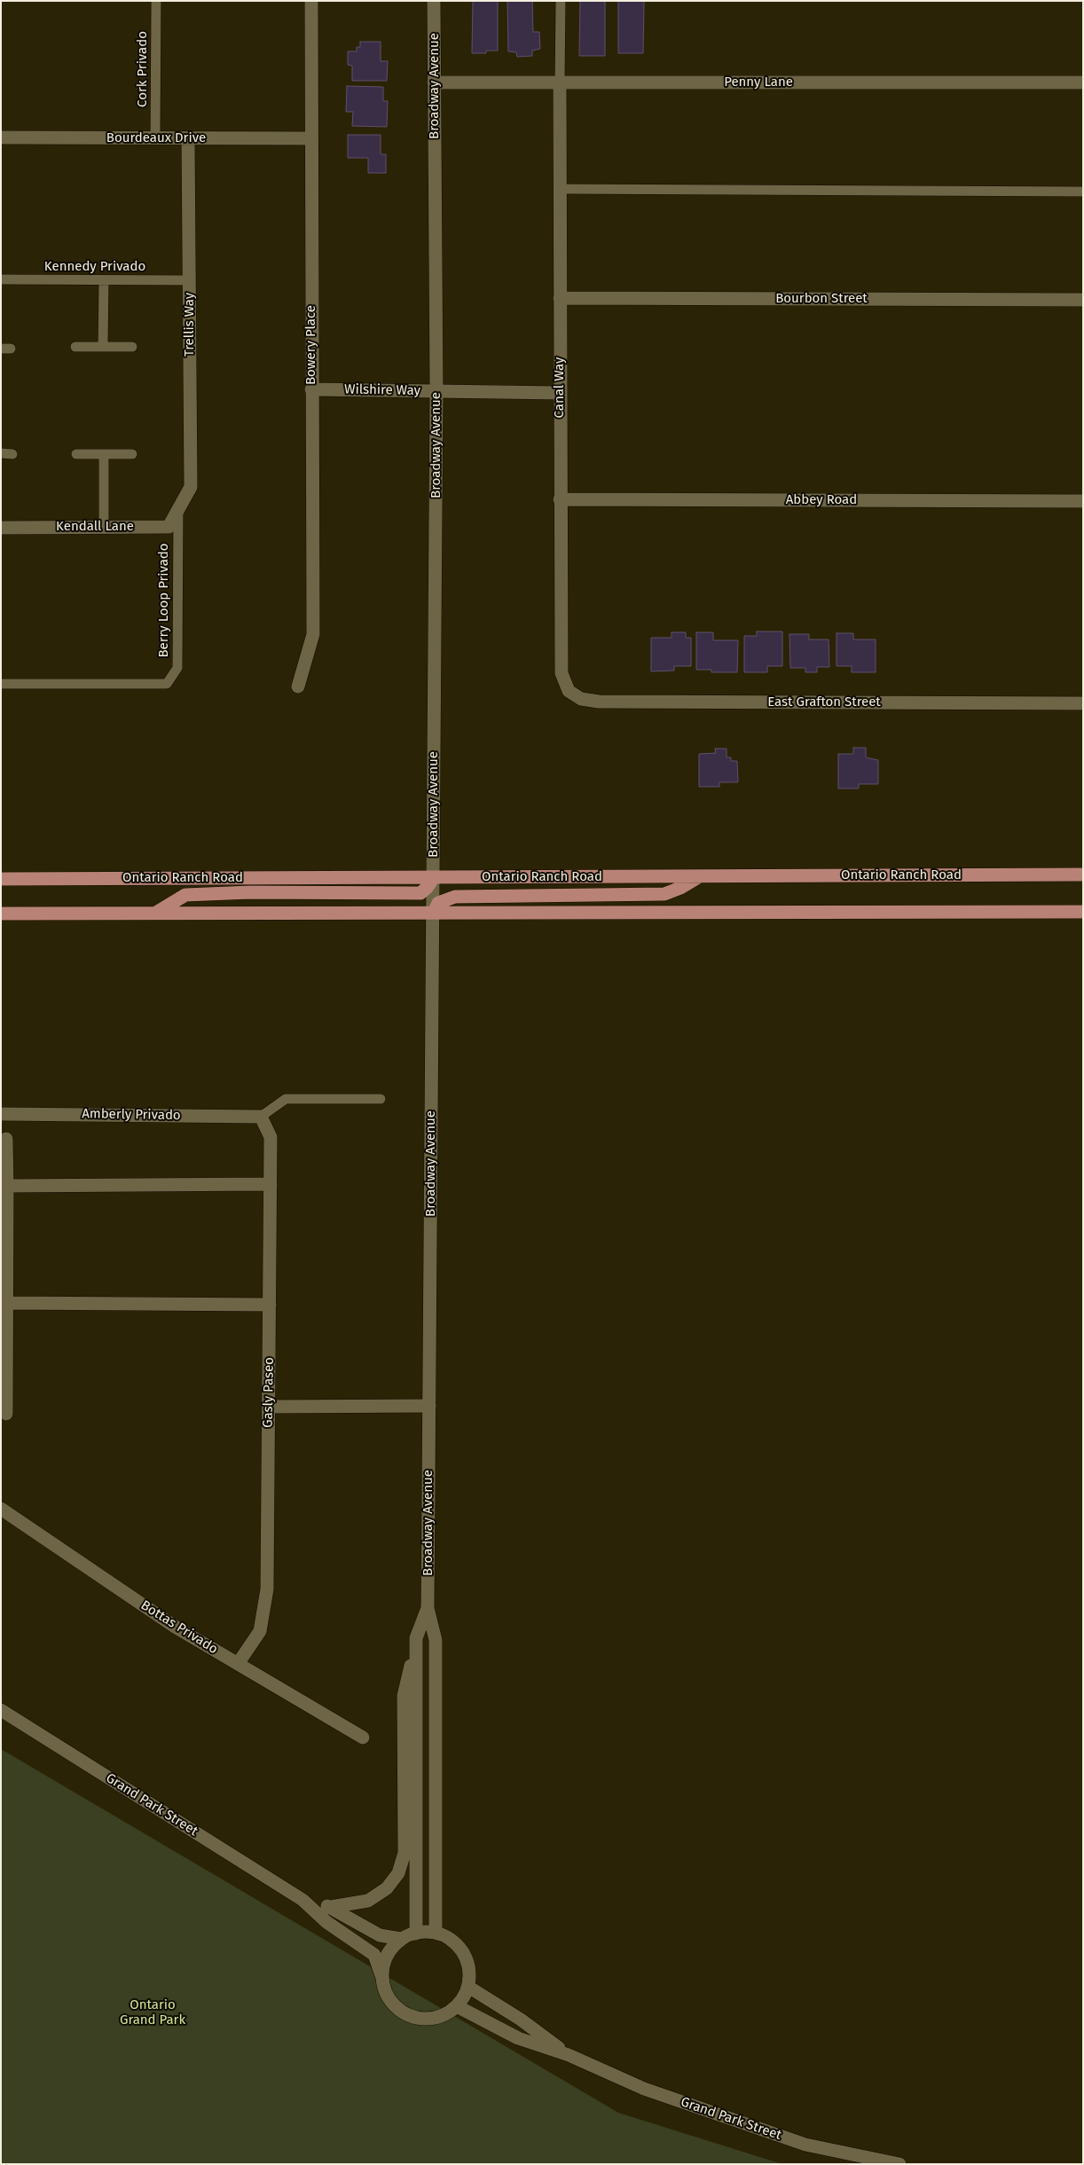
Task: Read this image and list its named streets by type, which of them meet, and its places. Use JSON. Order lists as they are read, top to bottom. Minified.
{"streets":{"main road":["Ontario Ranch Road"],"street":["Penny Lane","Broadway Avenue","Bourdeaux Drive","Bourbon Street","Trellis Way","Bowery Place","Canal Way","Wilshire Way","Abbey Road","Kendall Lane","East Grafton Street","Amberly Privado","Gasly Paseo","Bottas Privado","Grand Park Street"],"lane":["Cork Privado","Kennedy Privado","Berry Loop Privado"]},"crossings":[["Cork Privado","Bourdeaux Drive"],["Penny Lane","Broadway Avenue"],["Penny Lane","Canal Way"],["Broadway Avenue","Wilshire Way"],["Broadway Avenue","Ontario Ranch Road"],["Broadway Avenue","Grand Park Street"],["Bourdeaux Drive","Trellis Way"],["Bourdeaux Drive","Bowery Place"],["Kennedy Privado","Trellis Way"],["Bourbon Street","Canal Way"],["Trellis Way","Kendall Lane"],["Trellis Way","Berry Loop Privado"],["Bowery Place","Wilshire Way"],["Canal Way","Wilshire Way"],["Canal Way","Abbey Road"],["Canal Way","East Grafton Street"],["Kendall Lane","Berry Loop Privado"],["Amberly Privado","Gasly Paseo"],["Gasly Paseo","Bottas Privado"]],"parks":["Ontario Grand Park"]}
